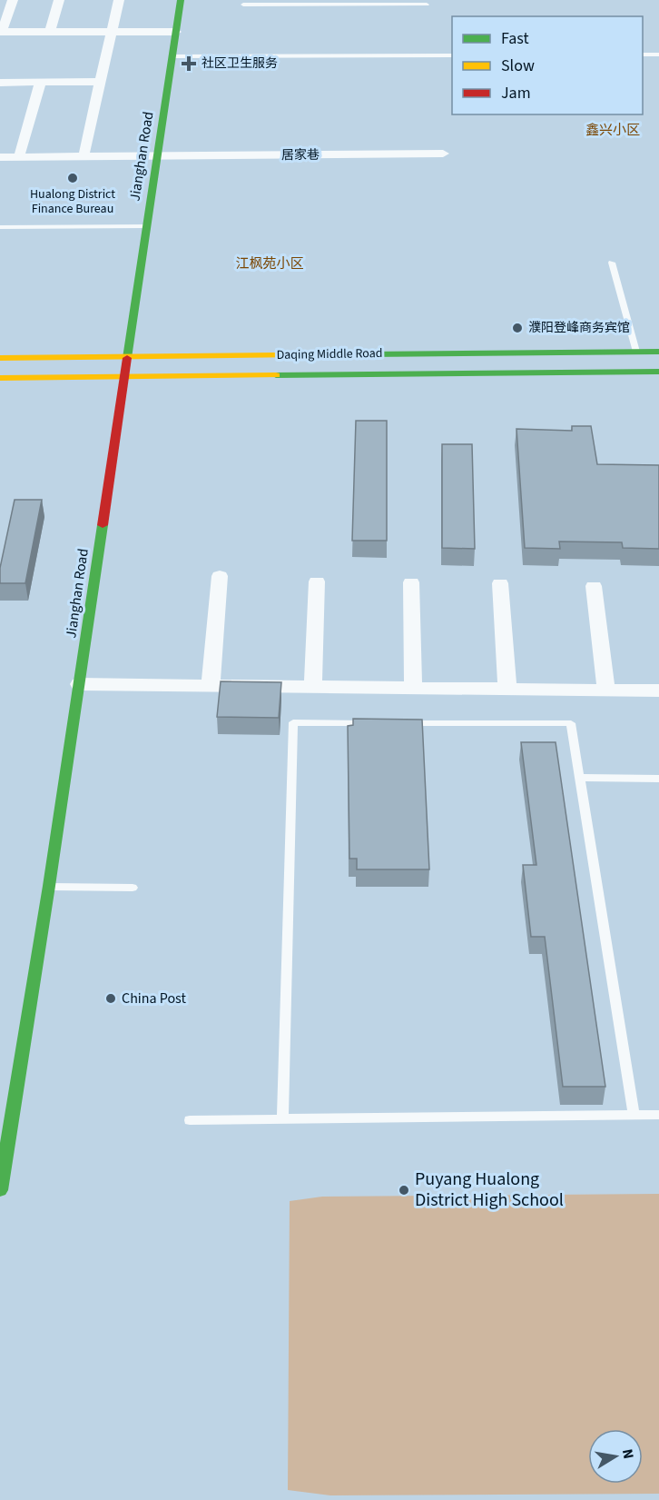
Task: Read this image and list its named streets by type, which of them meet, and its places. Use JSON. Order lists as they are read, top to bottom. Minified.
{"streets":{"street":["居家巷","Jianghan Road","Daqing Middle Road"]},"crossings":[["居家巷","Jianghan Road"],["Jianghan Road","Daqing Middle Road"]],"districts":["鑫兴小区","江枫苑小区"],"places":{"health":["社区卫生服务"],"other":["Hualong District Finance Bureau","濮阳登峰商务宾馆","China Post","Puyang Hualong District High School"]},"legend":["Fast","Slow","Jam"],"north":"right"}
